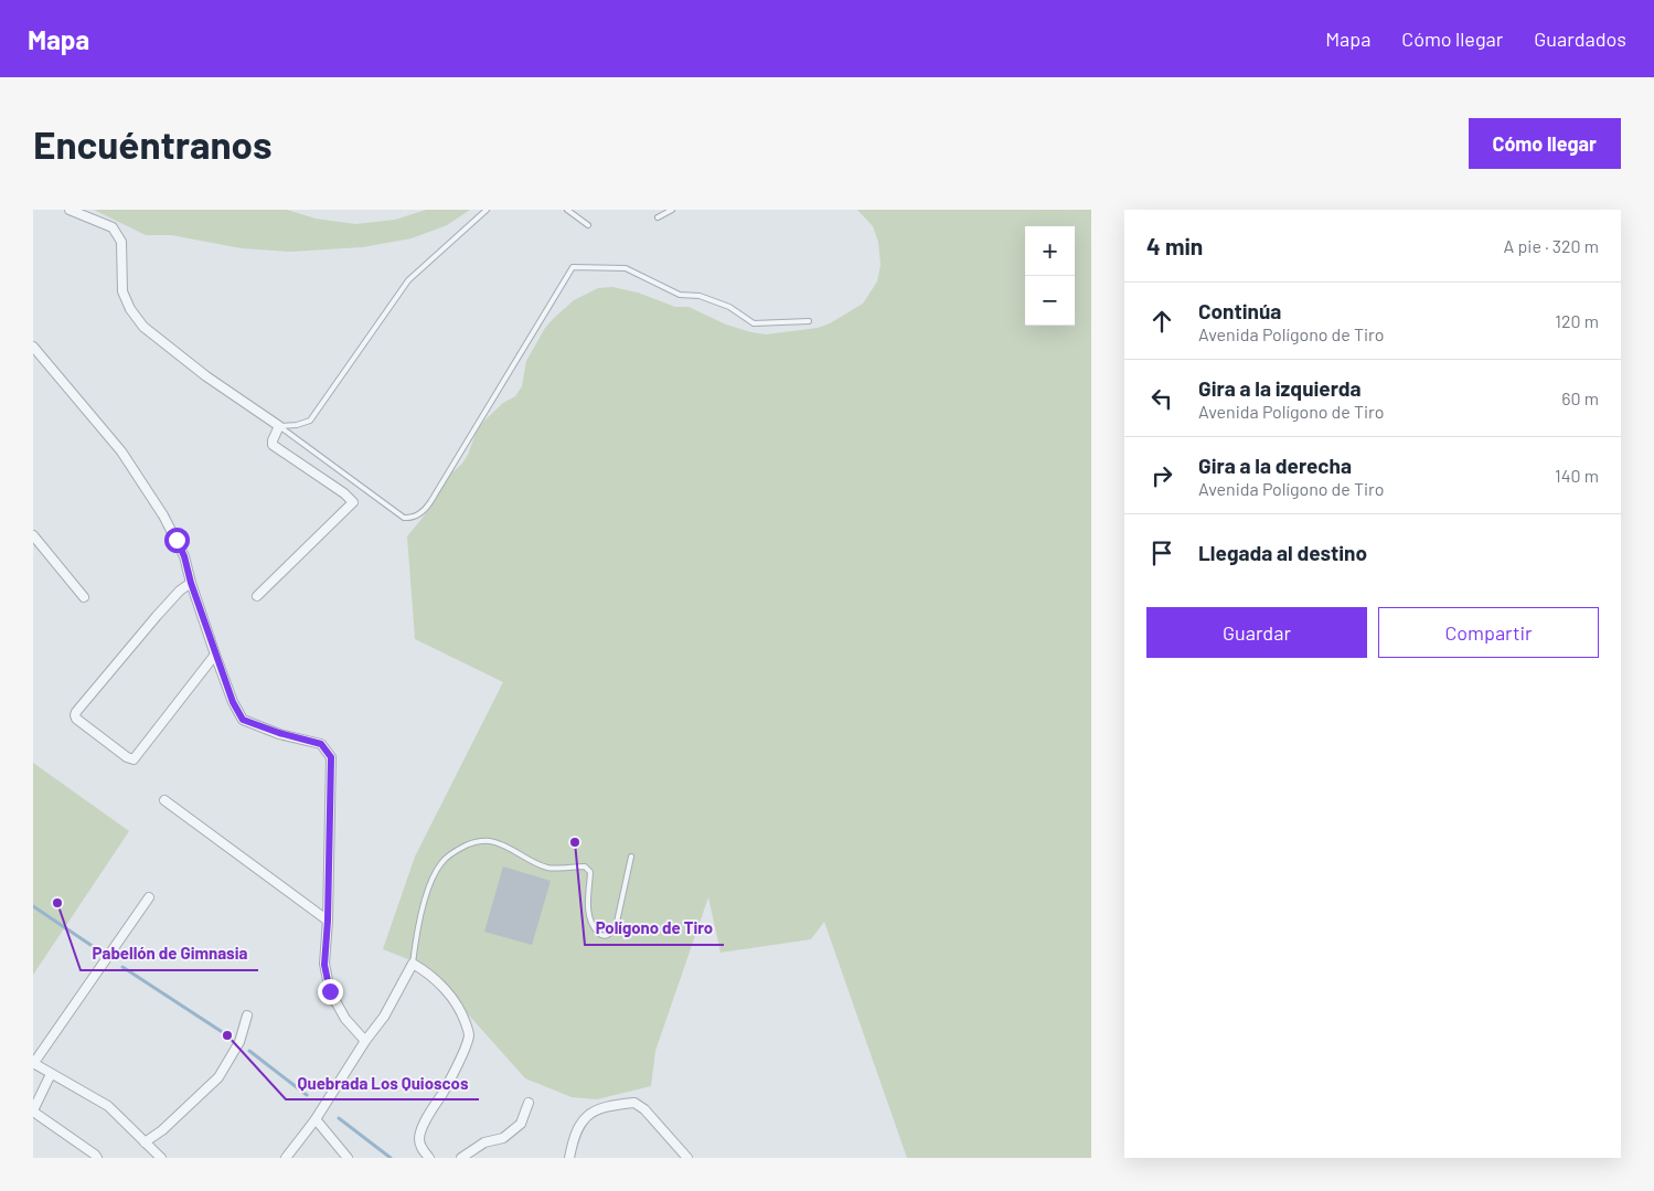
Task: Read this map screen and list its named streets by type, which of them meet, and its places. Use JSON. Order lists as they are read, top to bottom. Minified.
{"places":["Polígono de Tiro","Pabellón de Gimnasia","Quebrada Los Quioscos"],"page":{"header":"Mapa","nav":["Mapa","Cómo llegar","Guardados"],"buttons":["Cómo llegar",["Guardar","Compartir"]],"title":"Encuéntranos","heading":["4 min","A pie · 320 m"],"map_buttons":["+","−"],"list":[["Continúa","Avenida Polígono de Tiro","120 m"],["Gira a la izquierda","Avenida Polígono de Tiro","60 m"],["Gira a la derecha","Avenida Polígono de Tiro","140 m"],"Llegada al destino"]}}
